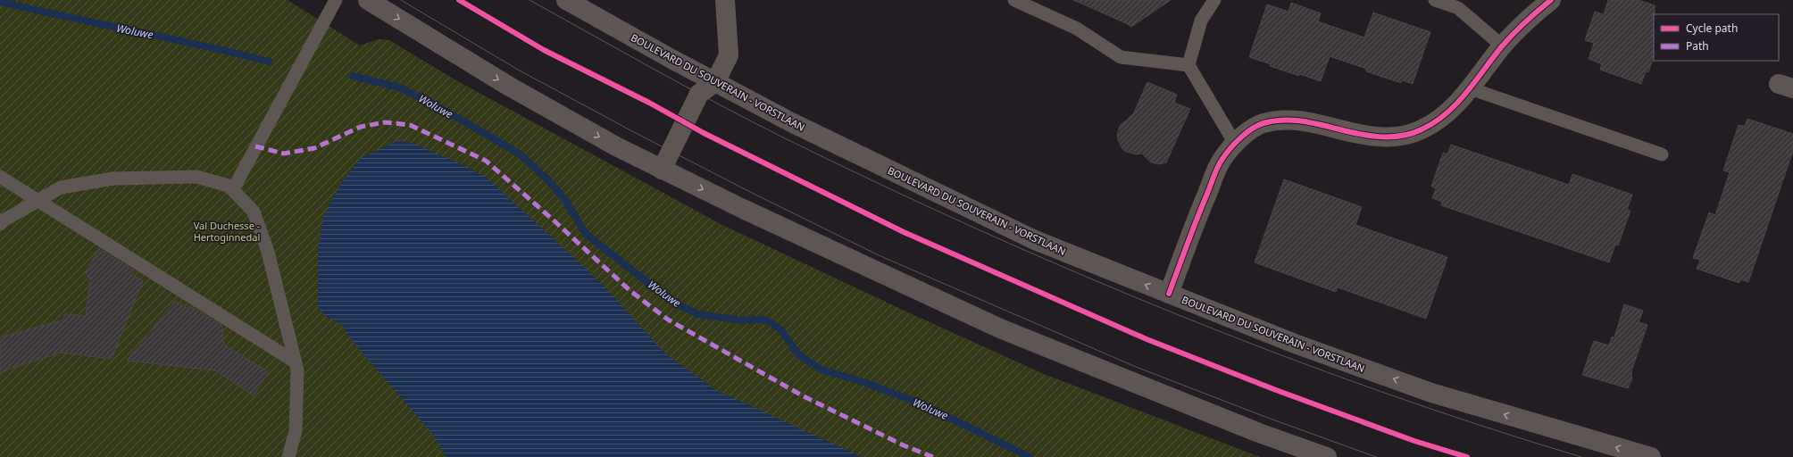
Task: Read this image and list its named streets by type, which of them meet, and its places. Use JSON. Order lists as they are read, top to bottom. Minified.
{"streets":{"main road":["BOULEVARD DU SOUVERAIN - VORSTLAAN"]},"water":["Woluwe"],"parks":["Val Duchesse - Hertoginnedal"],"legend":["Cycle path","Path"]}
